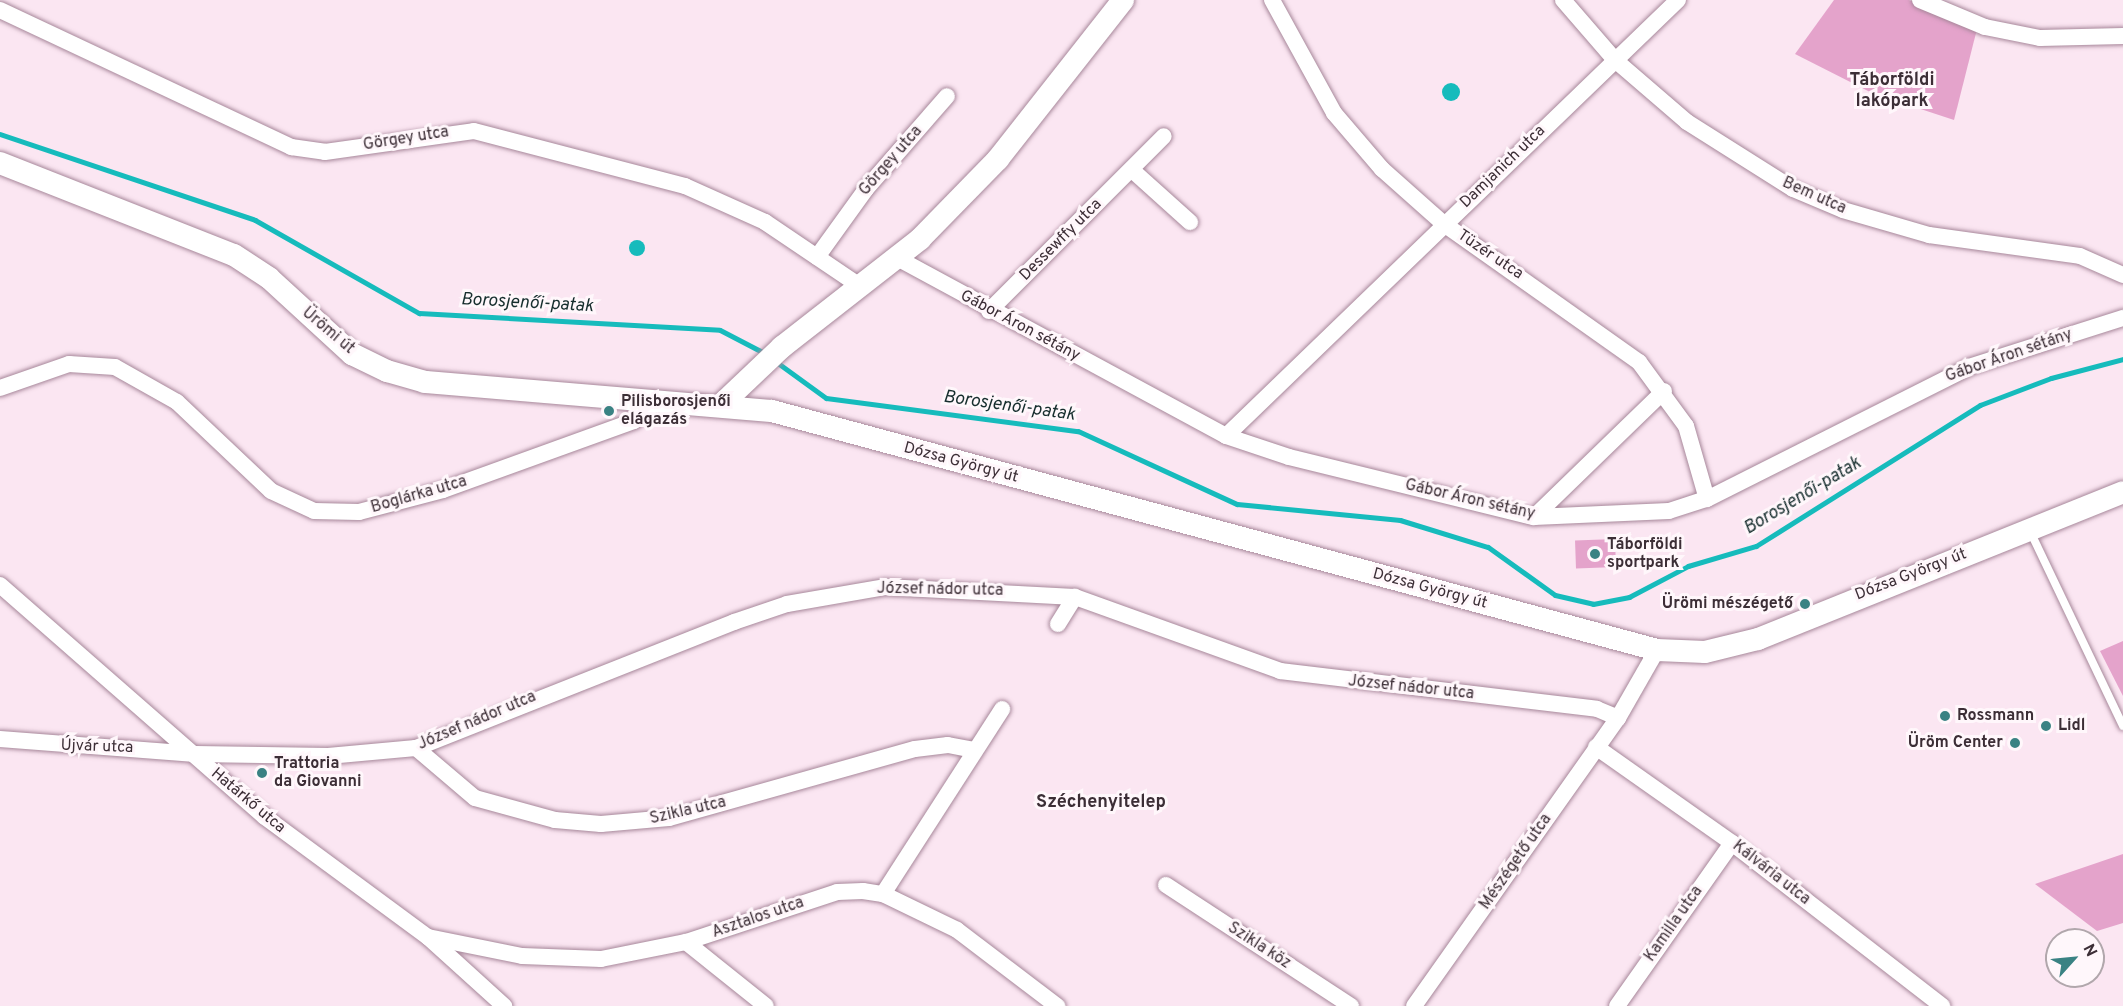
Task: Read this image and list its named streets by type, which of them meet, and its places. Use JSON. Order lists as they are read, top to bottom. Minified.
{"streets":{"main road":["Ürömi út","Dózsa György út"],"street":["Görgey utca","Damjanich utca","Bem utca","Dessewffy utca","Tüzér utca","Gábor Áron sétány","Boglárka utca","József nádor utca","Újvár utca","Határkő utca","Szikla utca","Mészégető utca","Kálvária utca","Asztalos utca","Kamilla utca","Szikla köz"]},"crossings":[["Damjanich utca","Bem utca"],["Damjanich utca","Tüzér utca"],["Damjanich utca","Gábor Áron sétány"],["Dessewffy utca","Gábor Áron sétány"],["Tüzér utca","Gábor Áron sétány"],["Ürömi út","Dózsa György út"],["Ürömi út","Boglárka utca"],["József nádor utca","Újvár utca"],["József nádor utca","Határkő utca"],["József nádor utca","Szikla utca"],["József nádor utca","Mészégető utca"],["Újvár utca","Határkő utca"],["Határkő utca","Asztalos utca"],["Mészégető utca","Kálvária utca"],["Kálvária utca","Kamilla utca"]],"districts":["Táborföldi lakópark","Széchenyitelep"],"water":["Borosjenői-patak"],"places":["Pilisborosjenői elágazás","Táborföldi sportpark","Ürömi mészégető","Rossmann","Lidl","Üröm Center","Trattoria da Giovanni"],"north":"top right"}
